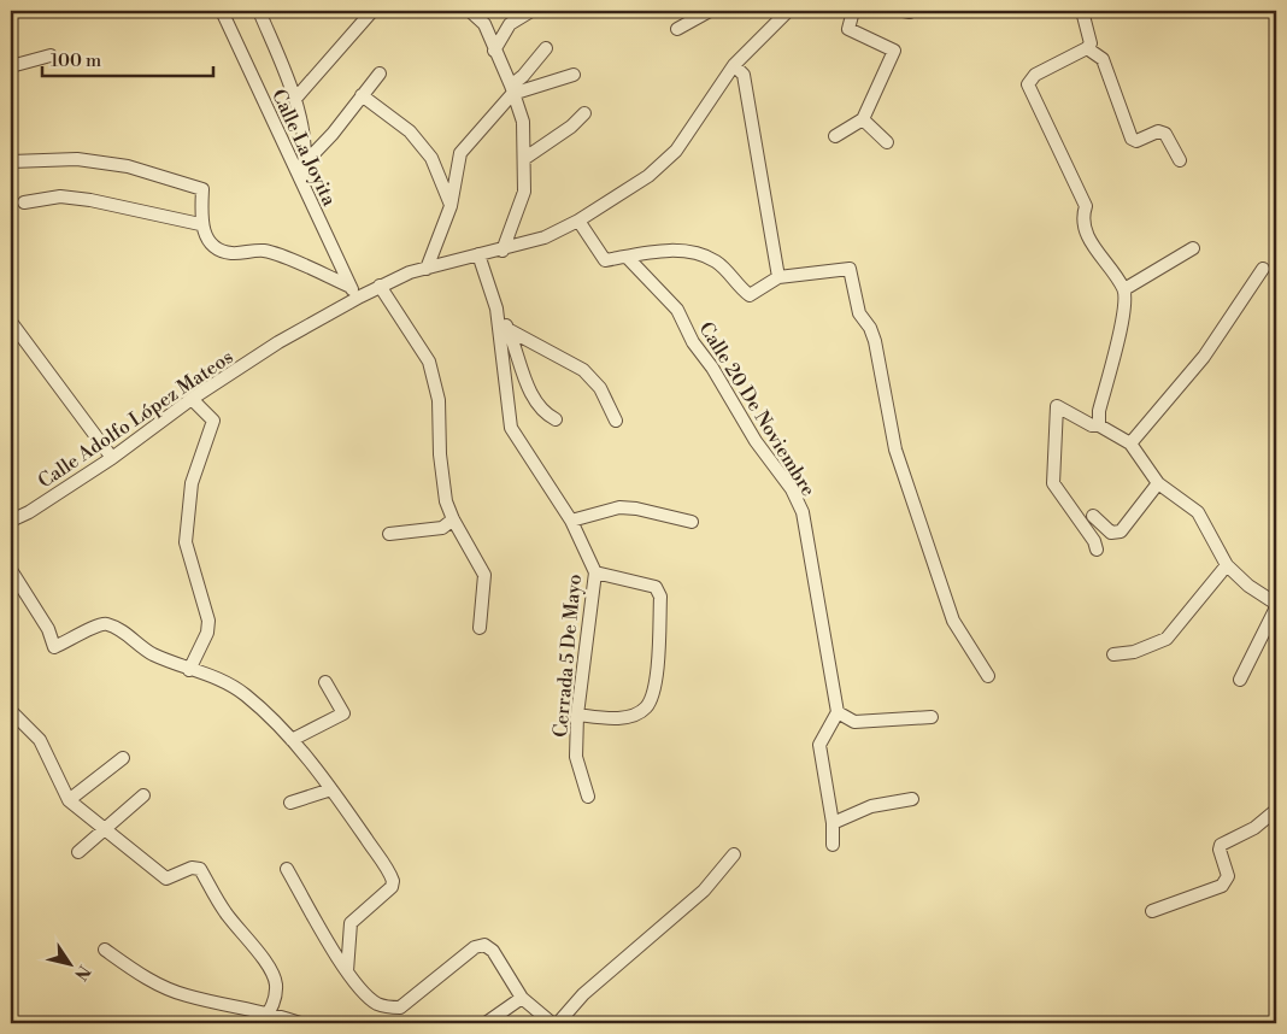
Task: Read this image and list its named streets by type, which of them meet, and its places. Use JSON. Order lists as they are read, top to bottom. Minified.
{"streets":{"street":["Calle La Joyita","Calle 20 De Noviembre","Calle Adolfo López Mateos","Cerrada 5 De Mayo"]},"crossings":[["Calle La Joyita","Calle Adolfo López Mateos"],["Calle Adolfo López Mateos","Cerrada 5 De Mayo"]],"scale_bar":"100 m","north":"bottom right"}
